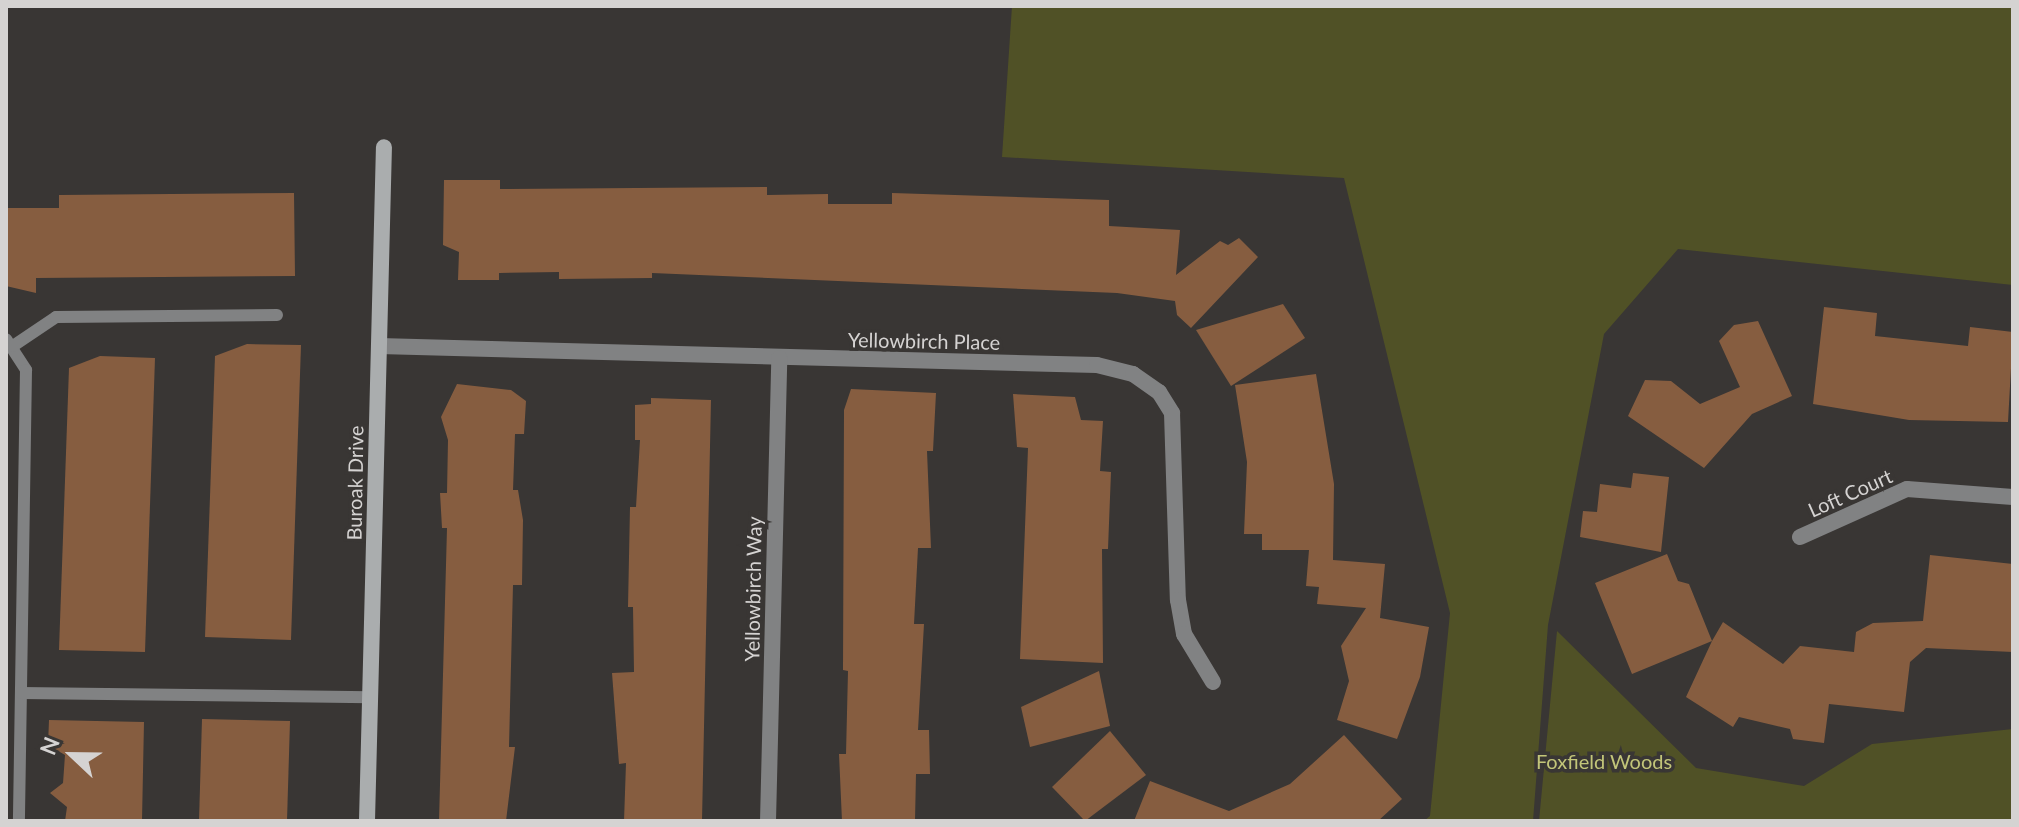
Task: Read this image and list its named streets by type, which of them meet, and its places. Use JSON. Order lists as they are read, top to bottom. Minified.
{"streets":{"street":["Yellowbirch Place","Buroak Drive","Loft Court","Yellowbirch Way"]},"crossings":[["Yellowbirch Place","Buroak Drive"],["Yellowbirch Place","Yellowbirch Way"]],"parks":["Foxfield Woods"],"north":"left"}
